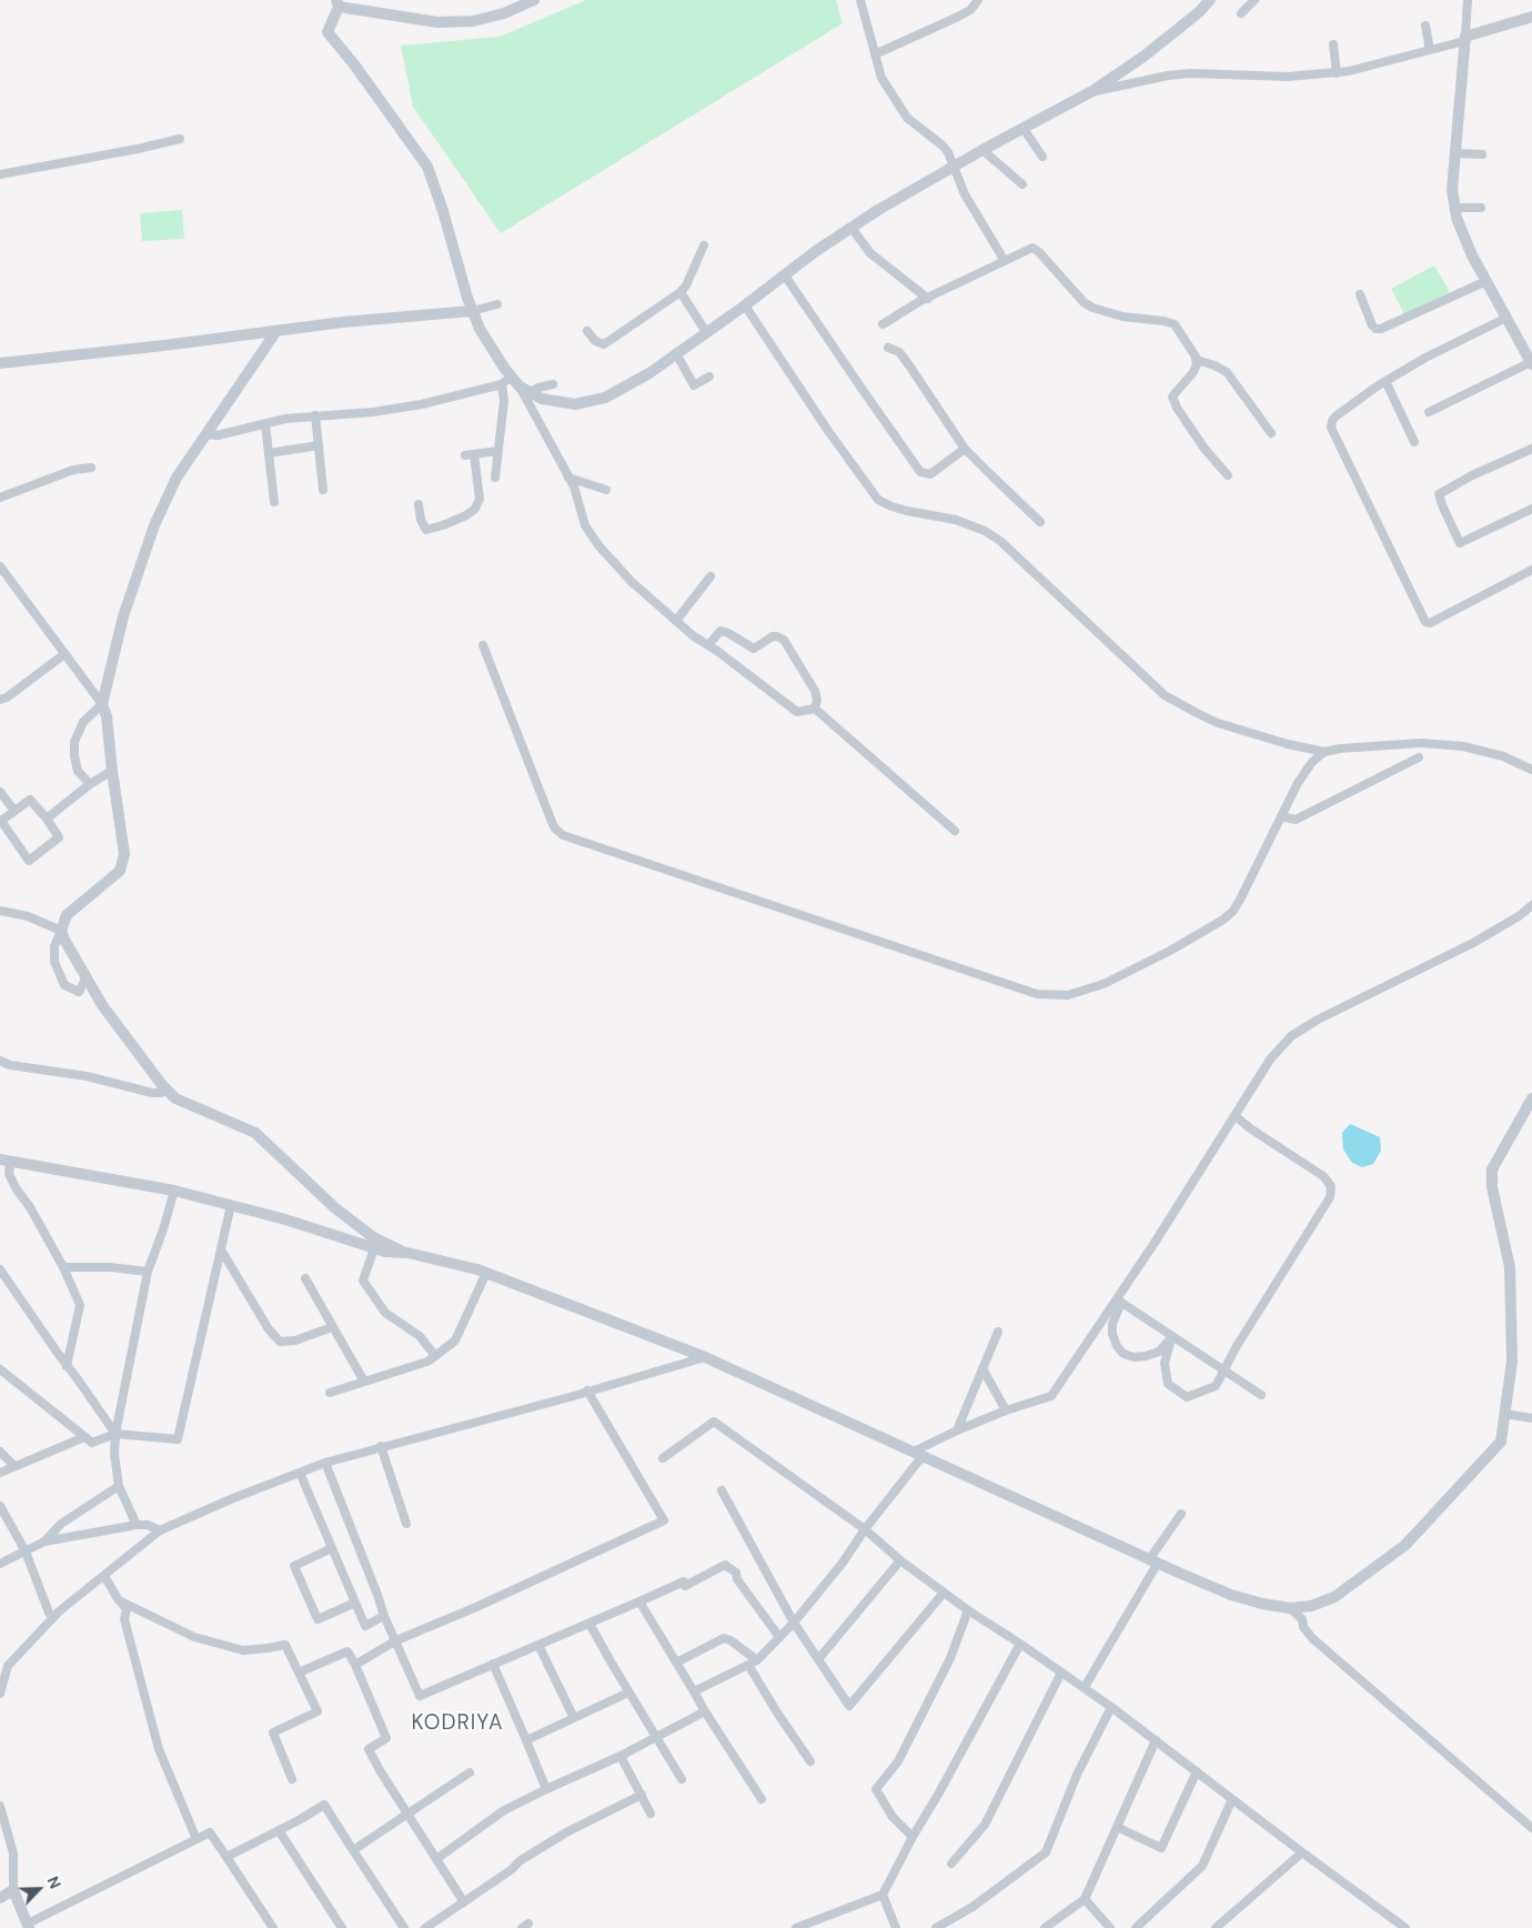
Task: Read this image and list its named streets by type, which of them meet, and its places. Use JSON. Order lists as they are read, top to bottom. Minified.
{"districts":["KODRIYA"],"north":"top right"}
